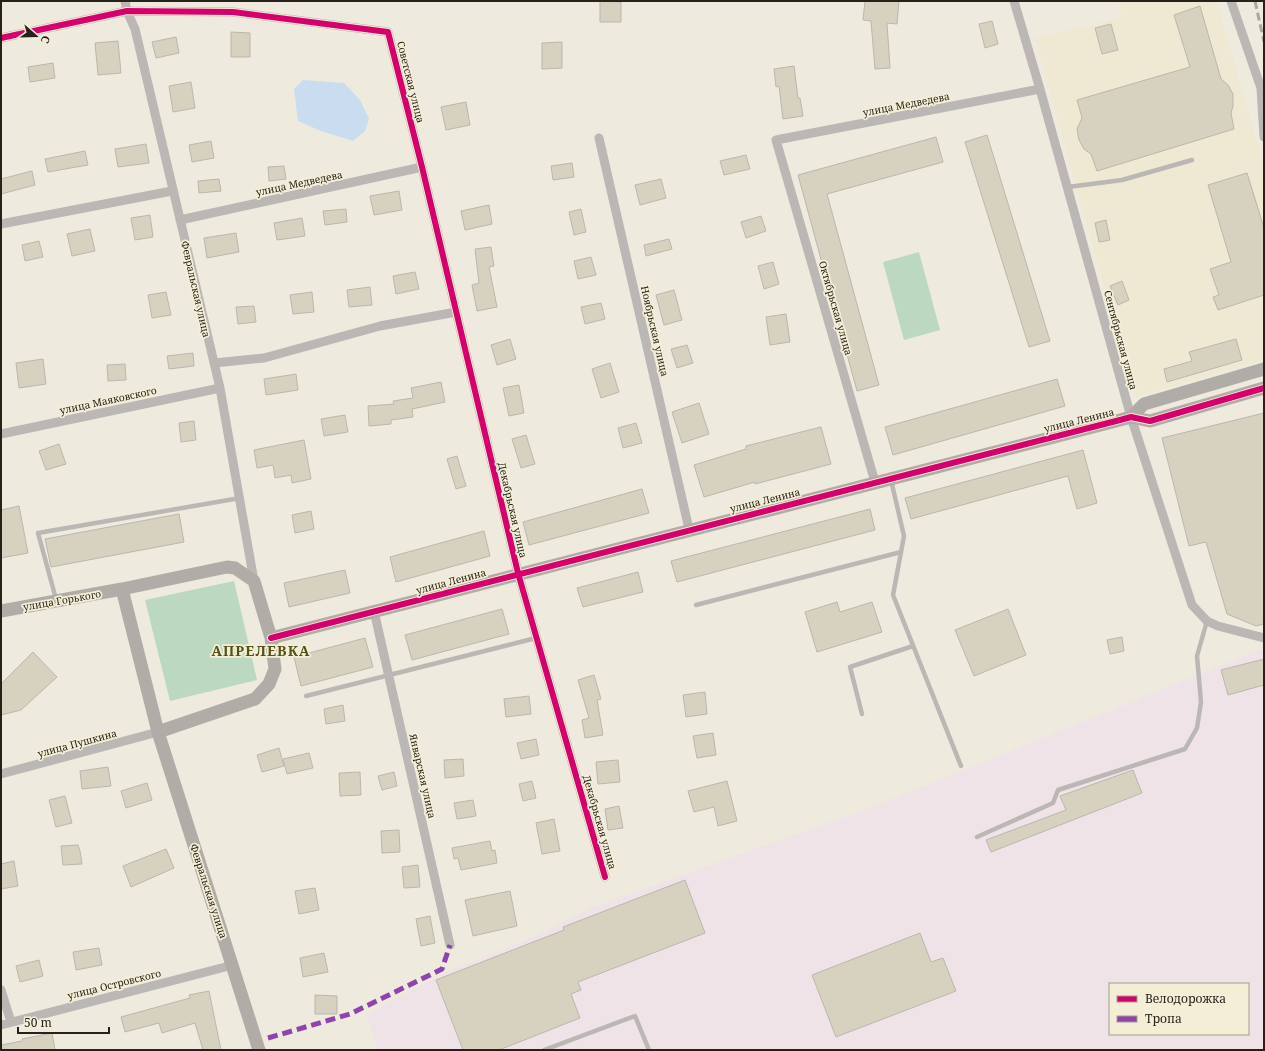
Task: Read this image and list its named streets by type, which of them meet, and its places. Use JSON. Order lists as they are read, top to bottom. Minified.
{"streets":{"street":["Советская улица","улица Медведева","Февральская улица","Октябрьская улица","Ноябрьская улица","Сентябрьская улица","улица Маяковского","улица Ленина","Декабрьская улица","улица Горького","улица Пушкина","Январская улица","улица Островского"]},"crossings":[["Советская улица","улица Медведева"],["Советская улица","Февральская улица"],["Советская улица","Декабрьская улица"],["улица Медведева","Февральская улица"],["улица Медведева","Октябрьская улица"],["улица Медведева","Сентябрьская улица"],["улица Медведева","Декабрьская улица"],["Февральская улица","улица Маяковского"],["Февральская улица","улица Горького"],["Февральская улица","улица Пушкина"],["Февральская улица","улица Островского"],["Октябрьская улица","улица Ленина"],["Ноябрьская улица","улица Ленина"],["Сентябрьская улица","улица Ленина"],["улица Ленина","Декабрьская улица"],["улица Ленина","Январская улица"]],"districts":["АПРЕЛЕВКА"],"legend":["Велодорожка","Тропа"],"scale_bar":"50 m","north":"right"}
